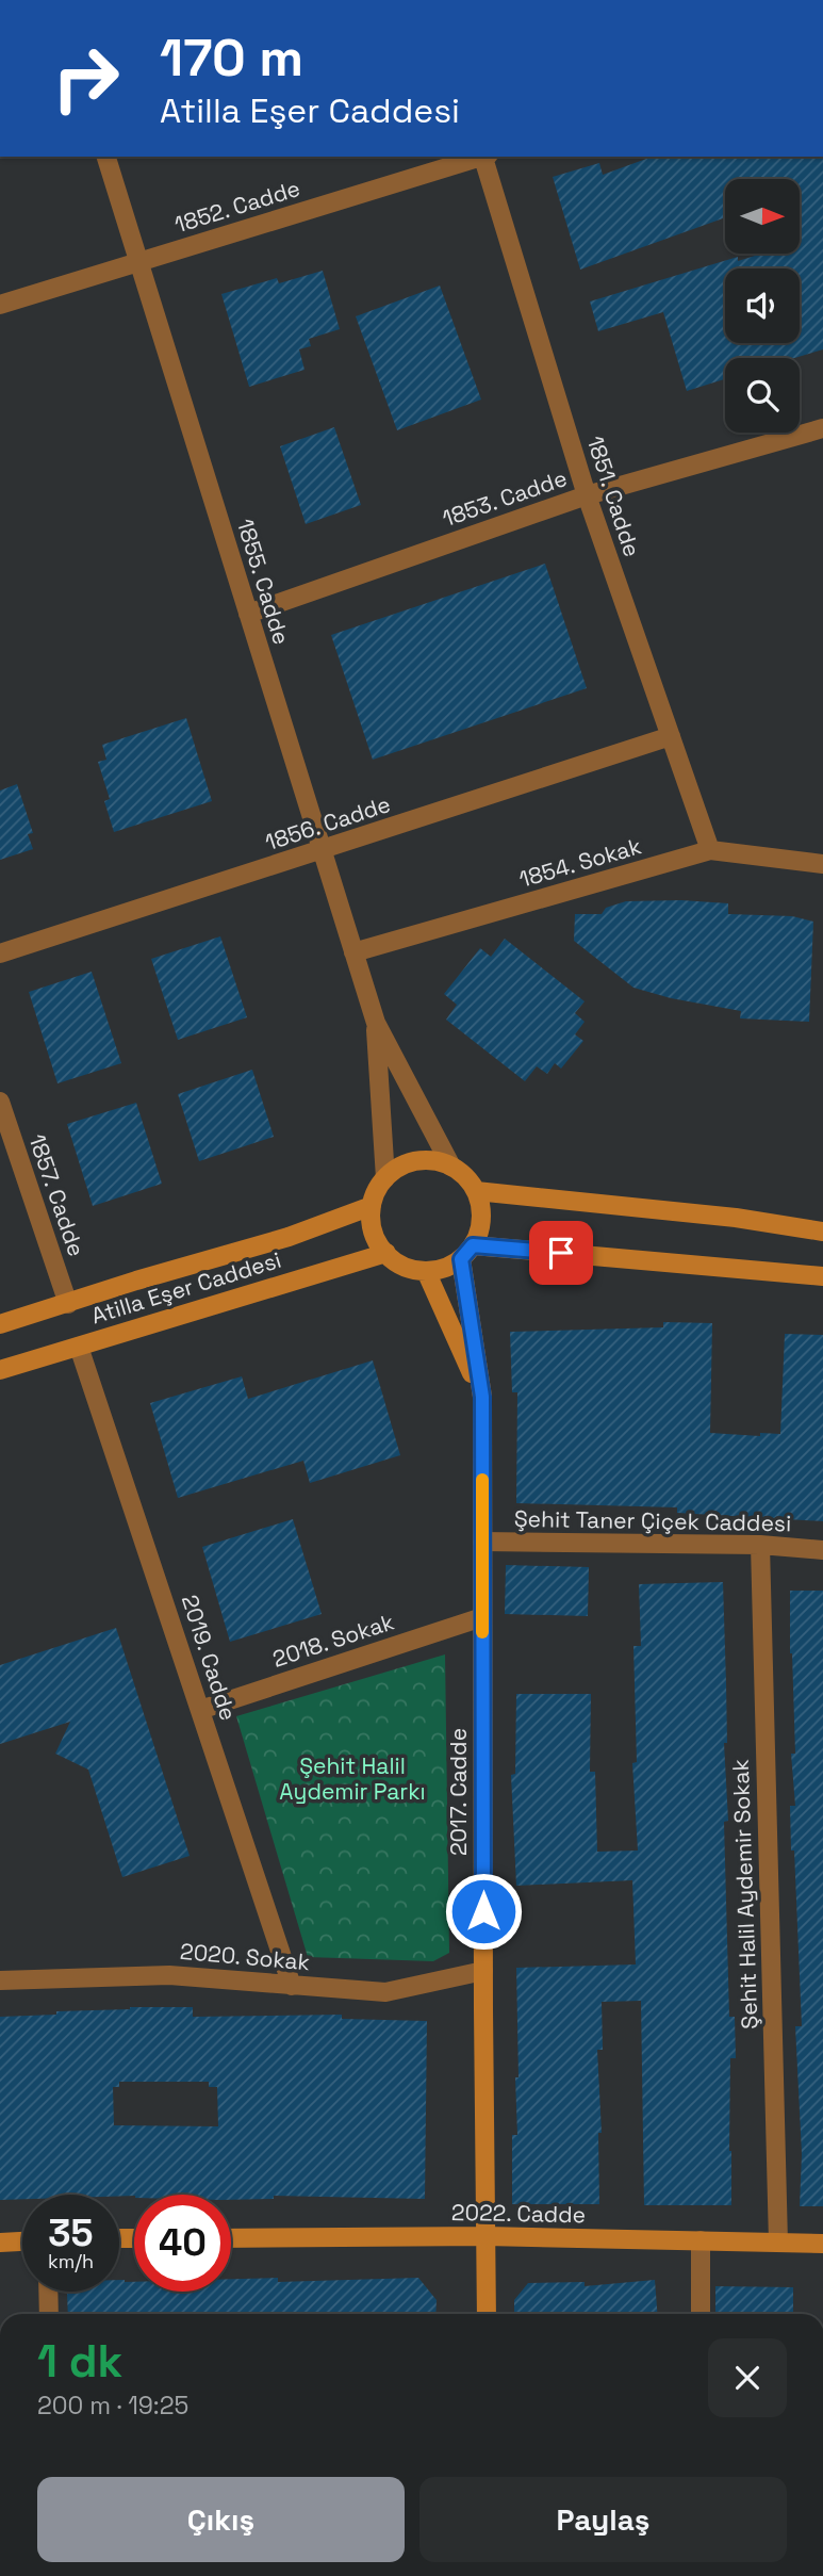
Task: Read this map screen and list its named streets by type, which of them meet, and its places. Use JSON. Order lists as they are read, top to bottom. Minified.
{"streets":{"street":["1852. Cadde","1851. Cadde","1853. Cadde","1855. Cadde","1856. Cadde","1854. Sokak","1857. Cadde","Atilla Eşer Caddesi","Şehit Taner Çiçek Caddesi","2018. Sokak","2019. Cadde","2017. Cadde","Şehit Halil Aydemir Sokak","2020. Sokak","2022. Cadde"]},"crossings":[["1852. Cadde","1855. Cadde"],["1851. Cadde","1853. Cadde"],["1851. Cadde","1856. Cadde"],["1851. Cadde","1854. Sokak"],["1853. Cadde","1855. Cadde"],["1855. Cadde","1856. Cadde"],["1855. Cadde","1854. Sokak"],["1855. Cadde","Atilla Eşer Caddesi"],["1855. Cadde","2017. Cadde"],["1857. Cadde","Atilla Eşer Caddesi"],["Atilla Eşer Caddesi","2019. Cadde"],["Atilla Eşer Caddesi","2017. Cadde"],["Şehit Taner Çiçek Caddesi","2017. Cadde"],["Şehit Taner Çiçek Caddesi","Şehit Halil Aydemir Sokak"],["2018. Sokak","2019. Cadde"],["2018. Sokak","2017. Cadde"],["2019. Cadde","2020. Sokak"],["2017. Cadde","2020. Sokak"],["2017. Cadde","2022. Cadde"],["Şehit Halil Aydemir Sokak","2022. Cadde"]],"parks":["Şehit Halil Aydemir Parkı"],"north":"right","page":{"turn":["170 m","Atilla Eşer Caddesi"],"speed":"35 km/h","limit":"40","heading":["1 dk","200 m · 19:25"],"buttons":["Çıkış","Paylaş"]}}
